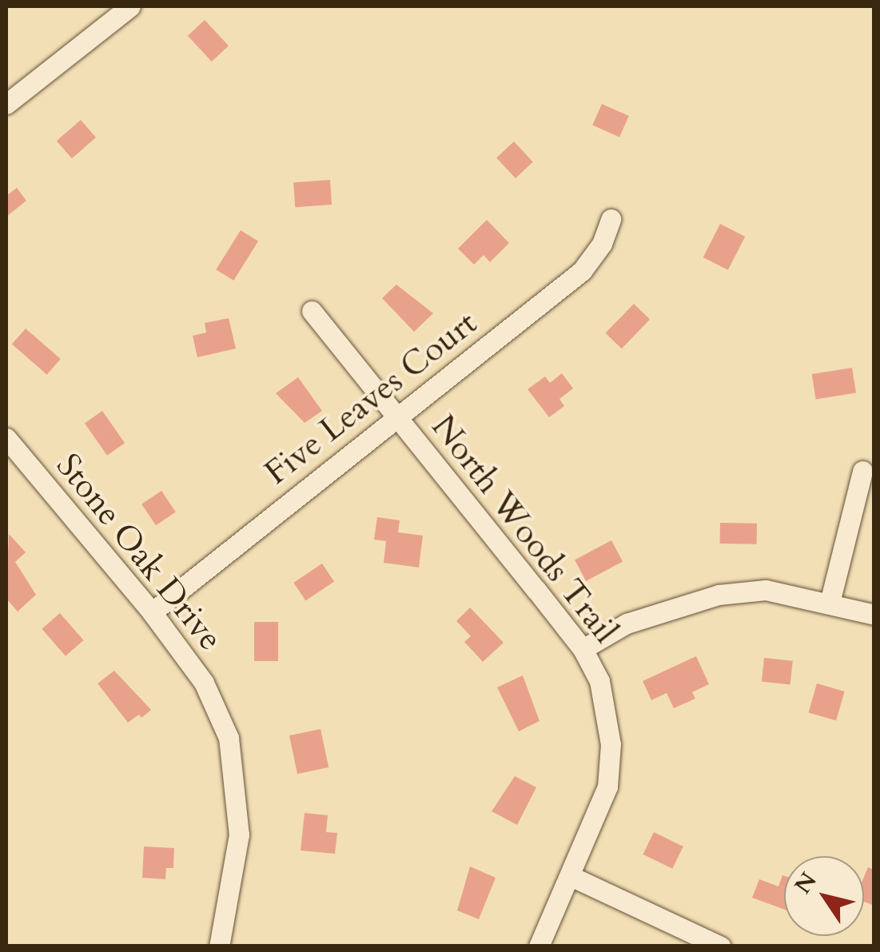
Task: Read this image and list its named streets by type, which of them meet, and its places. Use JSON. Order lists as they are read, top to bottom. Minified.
{"streets":{"street":["Five Leaves Court","North Woods Trail","Stone Oak Drive"]},"crossings":[["Five Leaves Court","North Woods Trail"],["Five Leaves Court","Stone Oak Drive"]],"north":"top left"}
